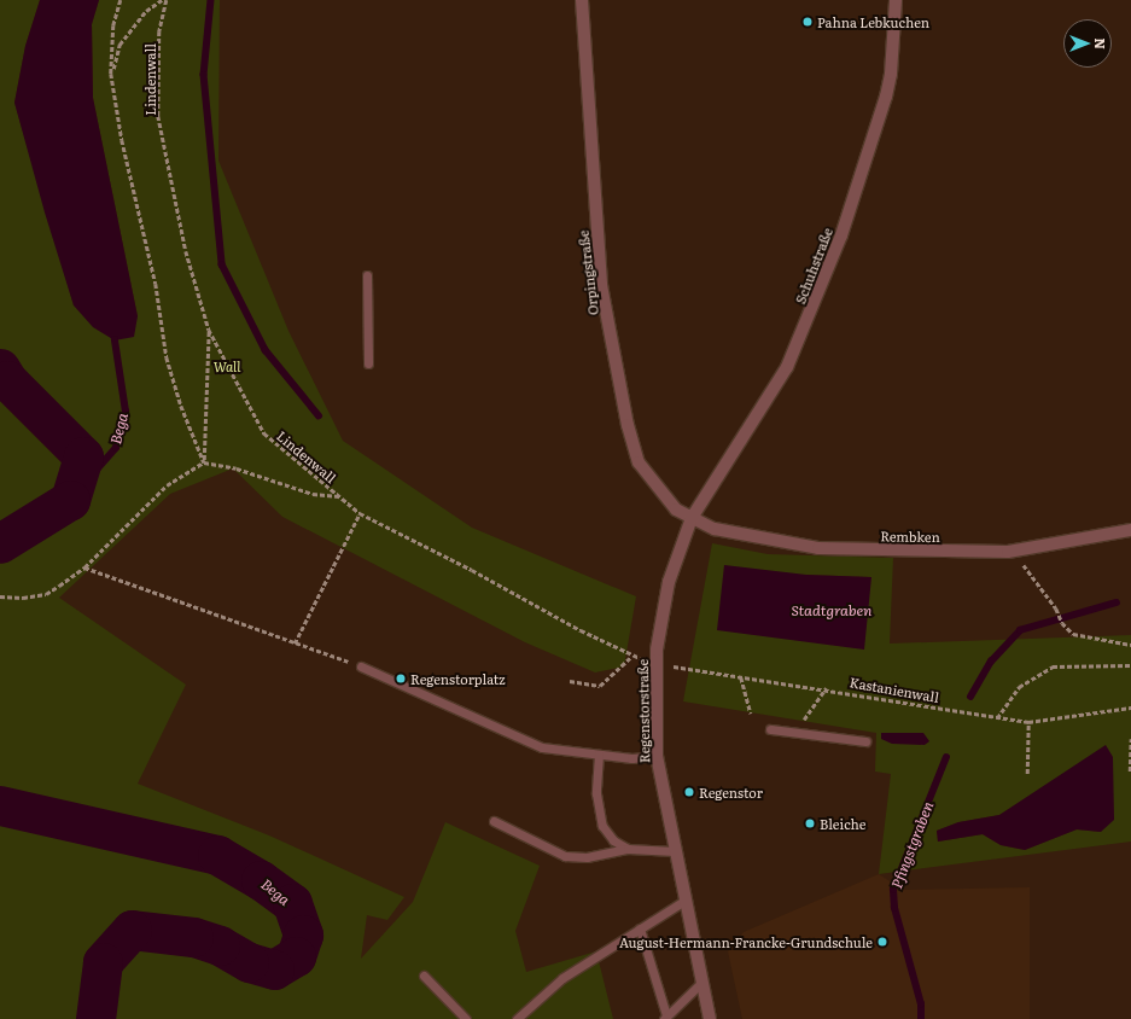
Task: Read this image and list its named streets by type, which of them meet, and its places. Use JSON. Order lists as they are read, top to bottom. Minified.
{"streets":{"street":["Schuhstraße","Orpingstraße","Rembken","Regenstorstraße"],"path":["Lindenwall","Kastanienwall"]},"crossings":[["Schuhstraße","Orpingstraße"],["Schuhstraße","Rembken"],["Schuhstraße","Regenstorstraße"],["Orpingstraße","Rembken"],["Orpingstraße","Regenstorstraße"],["Rembken","Regenstorstraße"],["Kastanienwall","Regenstorstraße"]],"water":["Bega","Stadtgraben","Pfingstgraben"],"parks":["Wall"],"places":["Pahna Lebkuchen","Regenstorplatz","Regenstor","Bleiche","August-Hermann-Francke-Grundschule"],"north":"right"}
